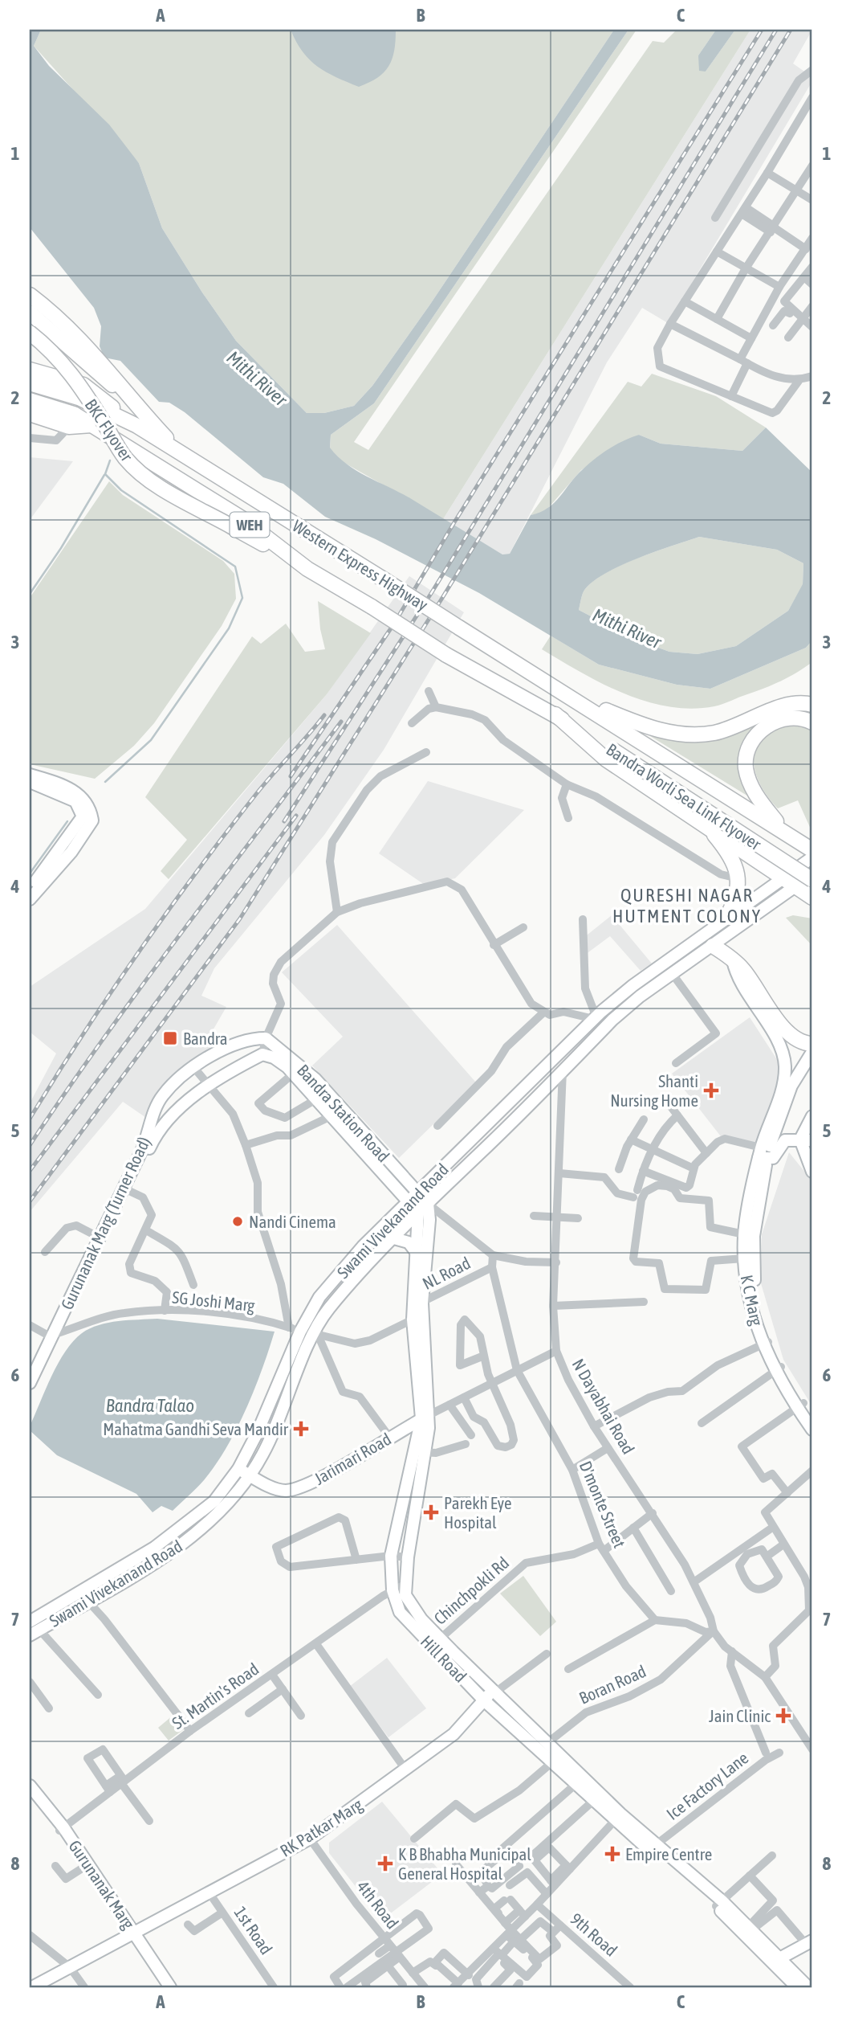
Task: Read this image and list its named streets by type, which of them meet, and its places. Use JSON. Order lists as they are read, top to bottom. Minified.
{"streets":{"highway":["BKC Flyover","WEH","Western Express Highway","Bandra Worli Sea Link Flyover"],"main road":["Bandra Station Road","Swami Vivekanand Road","Gurunanak Marg (Turner Road)","K C Marg","Jarimari Road","Hill Road","RK Patkar Marg","Gurunanak Marg"],"street":["NL Road","SG Joshi Marg","N Dayabhai Road","D'monte Street","Chinchpokli Rd","Boran Road","St. Martin's Road","Ice Factory Lane","4th Road","1st Road","9th Road"]},"crossings":[["BKC Flyover","Western Express Highway"],["Western Express Highway","Bandra Worli Sea Link Flyover"],["Bandra Station Road","Swami Vivekanand Road"],["Bandra Station Road","Gurunanak Marg (Turner Road)"],["Bandra Station Road","Hill Road"],["Swami Vivekanand Road","SG Joshi Marg"],["Swami Vivekanand Road","N Dayabhai Road"],["Swami Vivekanand Road","Jarimari Road"],["Swami Vivekanand Road","Hill Road"],["Gurunanak Marg (Turner Road)","SG Joshi Marg"],["NL Road","D'monte Street"],["NL Road","Hill Road"],["N Dayabhai Road","Chinchpokli Rd"],["N Dayabhai Road","Boran Road"],["Jarimari Road","Hill Road"],["D'monte Street","Chinchpokli Rd"],["Chinchpokli Rd","Hill Road"],["Hill Road","Boran Road"],["Hill Road","St. Martin's Road"],["Hill Road","Ice Factory Lane"],["Hill Road","RK Patkar Marg"],["St. Martin's Road","Gurunanak Marg"],["RK Patkar Marg","Gurunanak Marg"],["RK Patkar Marg","4th Road"],["RK Patkar Marg","1st Road"]],"districts":["QURESHI NAGAR HUTMENT COLONY"],"water":["Mithi River","Bandra Talao"],"places":{"transit":["Bandra"],"health":["Shanti Nursing Home","Mahatma Gandhi Seva Mandir","Parekh Eye Hospital","Jain Clinic","Empire Centre","K B Bhabha Municipal General Hospital"],"other":["Nandi Cinema"]},"grid":{"columns":["A","B","C"],"rows":["1","2","3","4","5","6","7","8"]}}
